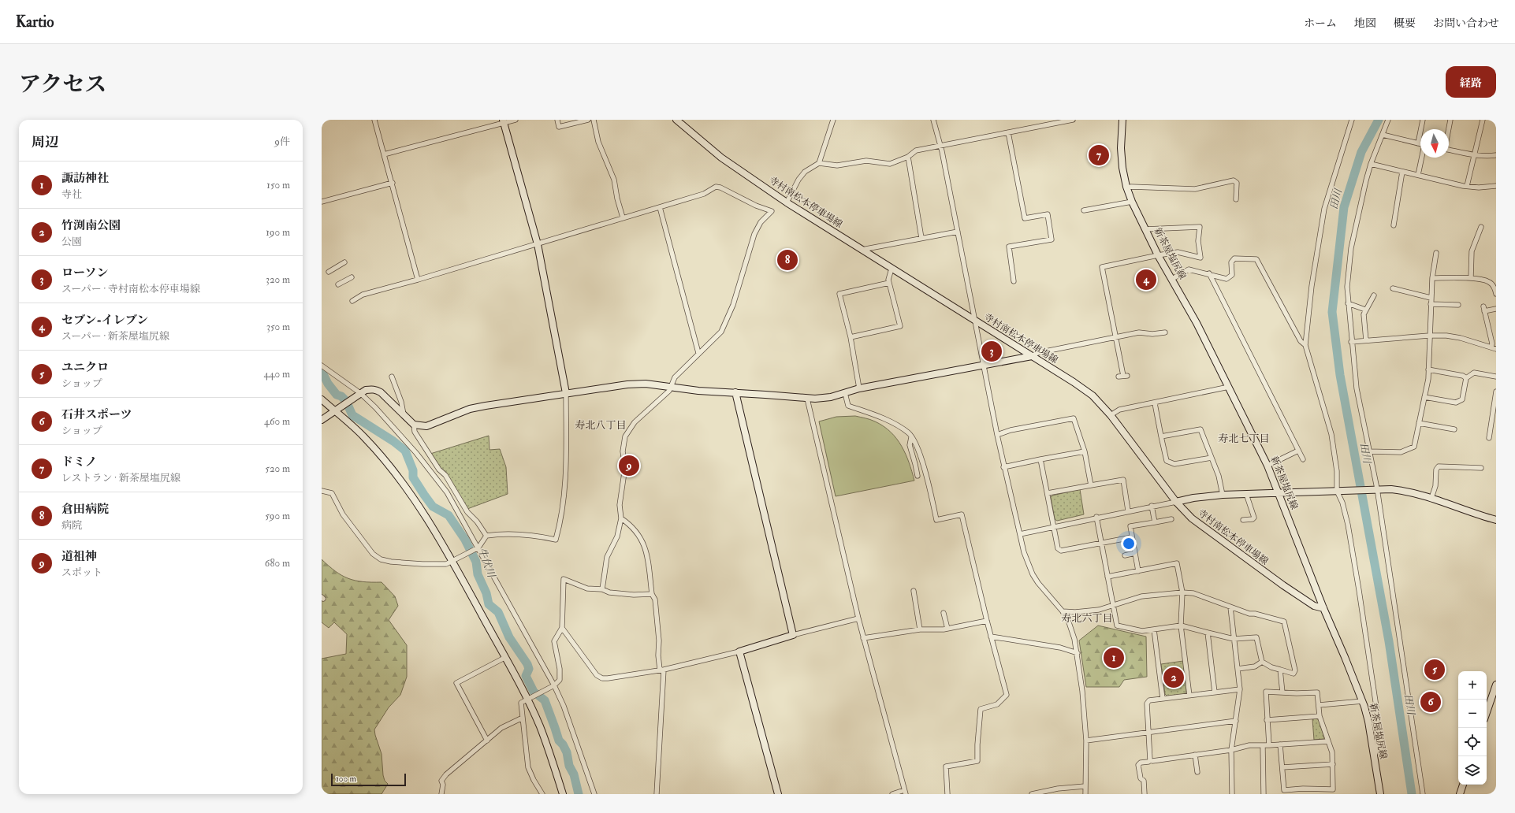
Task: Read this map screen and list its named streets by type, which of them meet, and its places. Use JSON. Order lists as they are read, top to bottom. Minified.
{"streets":{"street":["寺村南松本停車場線","新茶屋塩尻線"]},"crossings":[["寺村南松本停車場線","新茶屋塩尻線"]],"districts":["寿北八丁目","寿北七丁目","寿北六丁目"],"water":["田川","牛伏川"],"scale_bar":"100 m","north":"bottom","page":{"header":"Kartio","nav":["ホーム","地図","概要","お問い合わせ"],"title":"アクセス","buttons":"経路","heading":["周辺","9件"],"pins":["7","8","4","3","9","1","5","2","6"],"list":[{"mark":"1","name":"諏訪神社","note":"寺社","value":"150 m"},{"mark":"2","name":"竹渕南公園","note":"公園","value":"190 m"},{"mark":"3","name":"ローソン","note":"スーパー · 寺村南松本停車場線","value":"320 m"},{"mark":"4","name":"セブン-イレブン","note":"スーパー · 新茶屋塩尻線","value":"350 m"},{"mark":"5","name":"ユニクロ","note":"ショップ","value":"440 m"},{"mark":"6","name":"石井スポーツ","note":"ショップ","value":"460 m"},{"mark":"7","name":"ドミノ","note":"レストラン · 新茶屋塩尻線","value":"520 m"},{"mark":"8","name":"倉田病院","note":"病院","value":"590 m"},{"mark":"9","name":"道祖神","note":"スポット","value":"680 m"}],"map_buttons":["+","−"],"scale":"100 m"}}
